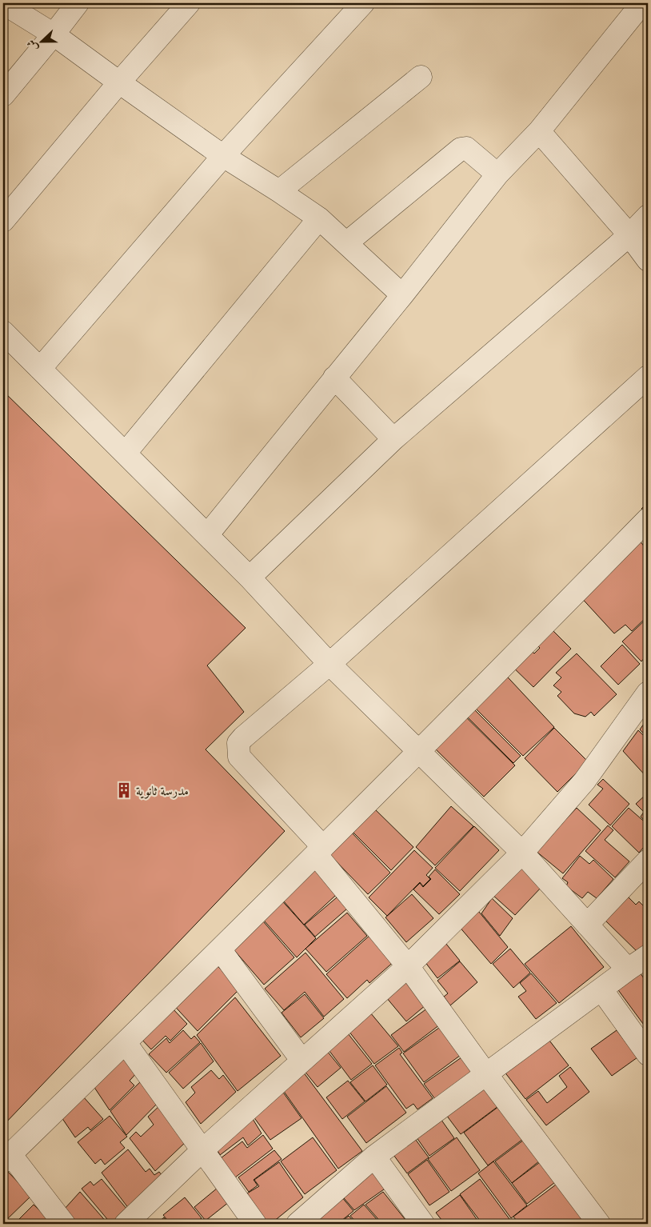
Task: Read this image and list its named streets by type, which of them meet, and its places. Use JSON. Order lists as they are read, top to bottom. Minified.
{"places":{"building":["مدرسة ثانوية"]},"north":"left"}
